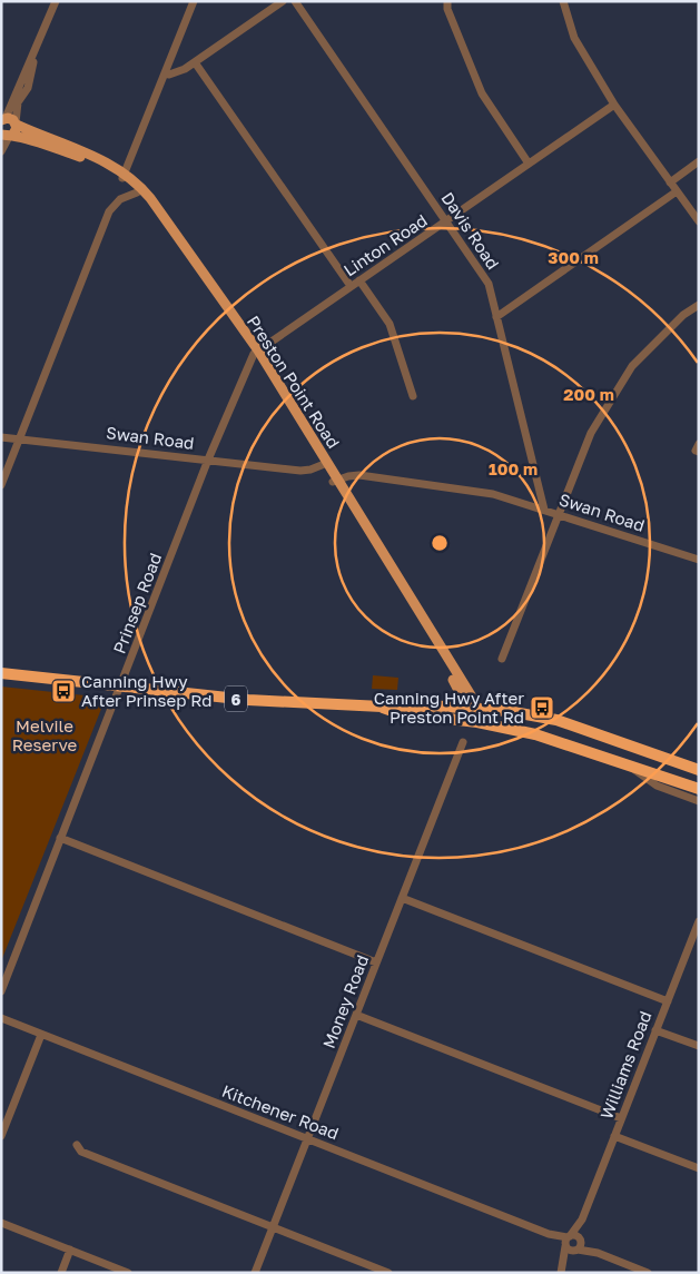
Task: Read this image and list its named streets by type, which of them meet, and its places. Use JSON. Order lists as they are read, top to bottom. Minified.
{"streets":{"highway":["6"],"main road":["Preston Point Road"],"street":["Davis Road","Linton Road","Swan Road","Prinsep Road","Money Road","Williams Road","Kitchener Road"]},"crossings":[["Davis Road","Linton Road"],["Davis Road","Swan Road"],["Linton Road","Preston Point Road"],["Linton Road","Prinsep Road"],["Preston Point Road","Swan Road"],["Preston Point Road","Prinsep Road"],["Preston Point Road","6"],["Swan Road","Prinsep Road"],["Prinsep Road","6"],["Money Road","Kitchener Road"],["Williams Road","Kitchener Road"]],"parks":["Melvile Reserve"],"places":{"bus stop":["Canning Hwy After Prinsep Rd","Canning Hwy After Preston Point Rd"]},"rings":["300 m","200 m","100 m"]}
